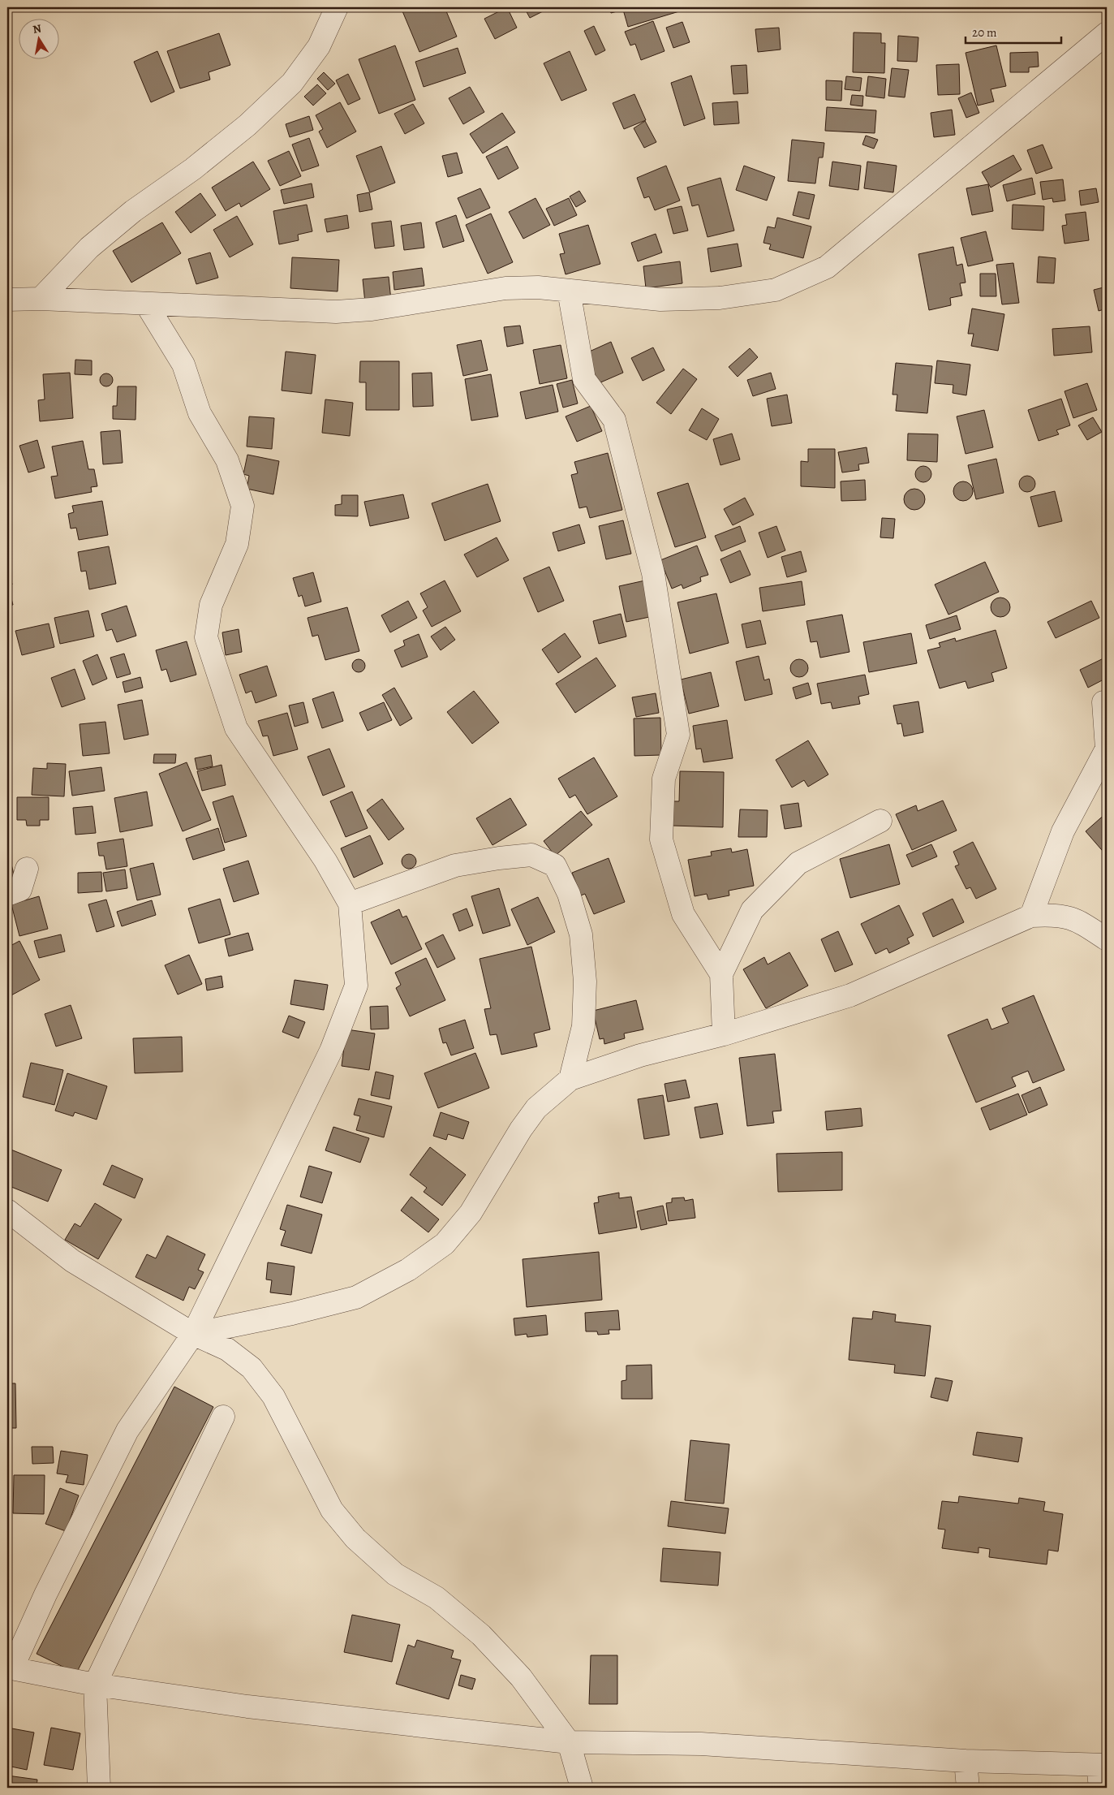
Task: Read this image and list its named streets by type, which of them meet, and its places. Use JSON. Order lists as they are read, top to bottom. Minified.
{"scale_bar":"20 m","north":"top"}
